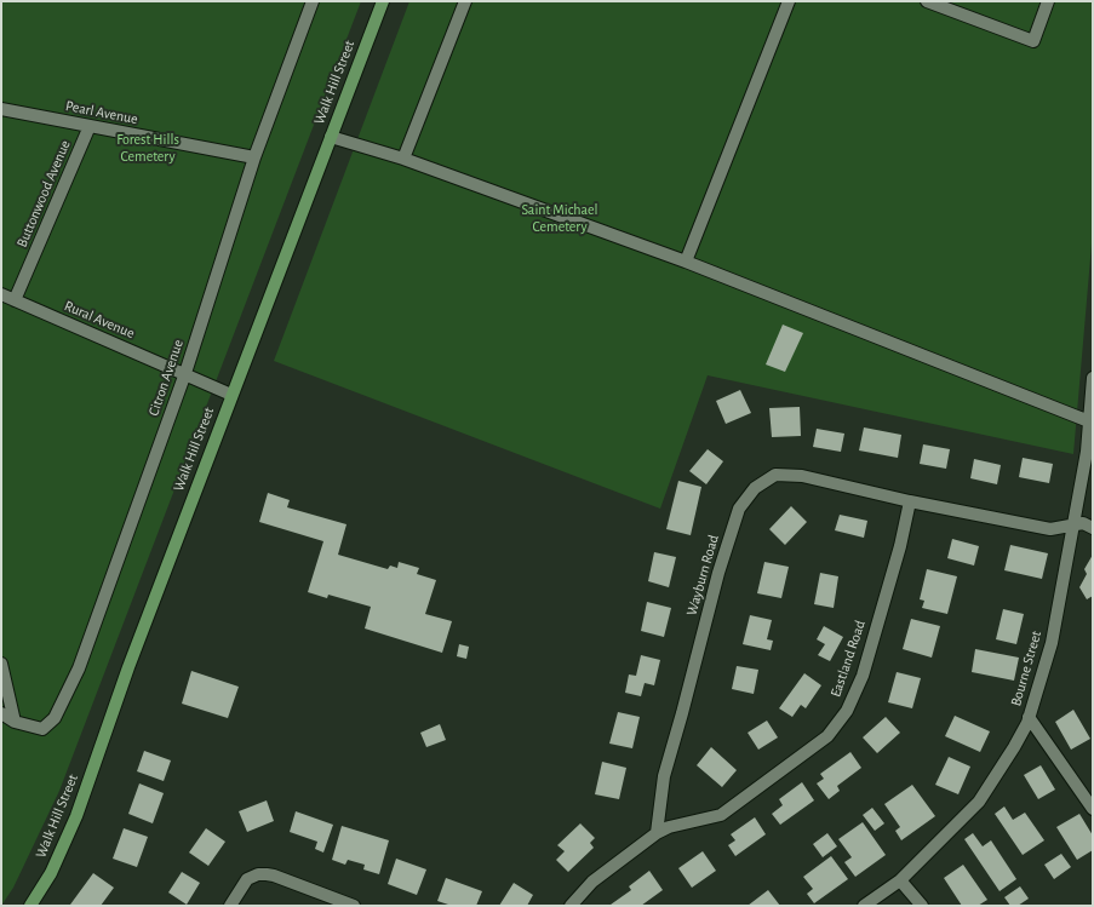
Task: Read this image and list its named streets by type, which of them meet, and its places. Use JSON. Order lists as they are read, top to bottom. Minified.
{"streets":{"main road":["Walk Hill Street"],"street":["Pearl Avenue","Buttonwood Avenue","Rural Avenue","Citron Avenue","Wayburn Road","Eastland Road","Bourne Street"]},"crossings":[["Walk Hill Street","Rural Avenue"],["Pearl Avenue","Buttonwood Avenue"],["Pearl Avenue","Citron Avenue"],["Buttonwood Avenue","Rural Avenue"],["Rural Avenue","Citron Avenue"],["Wayburn Road","Eastland Road"]],"parks":["Forest Hills Cemetery","Saint Michael Cemetery"]}
